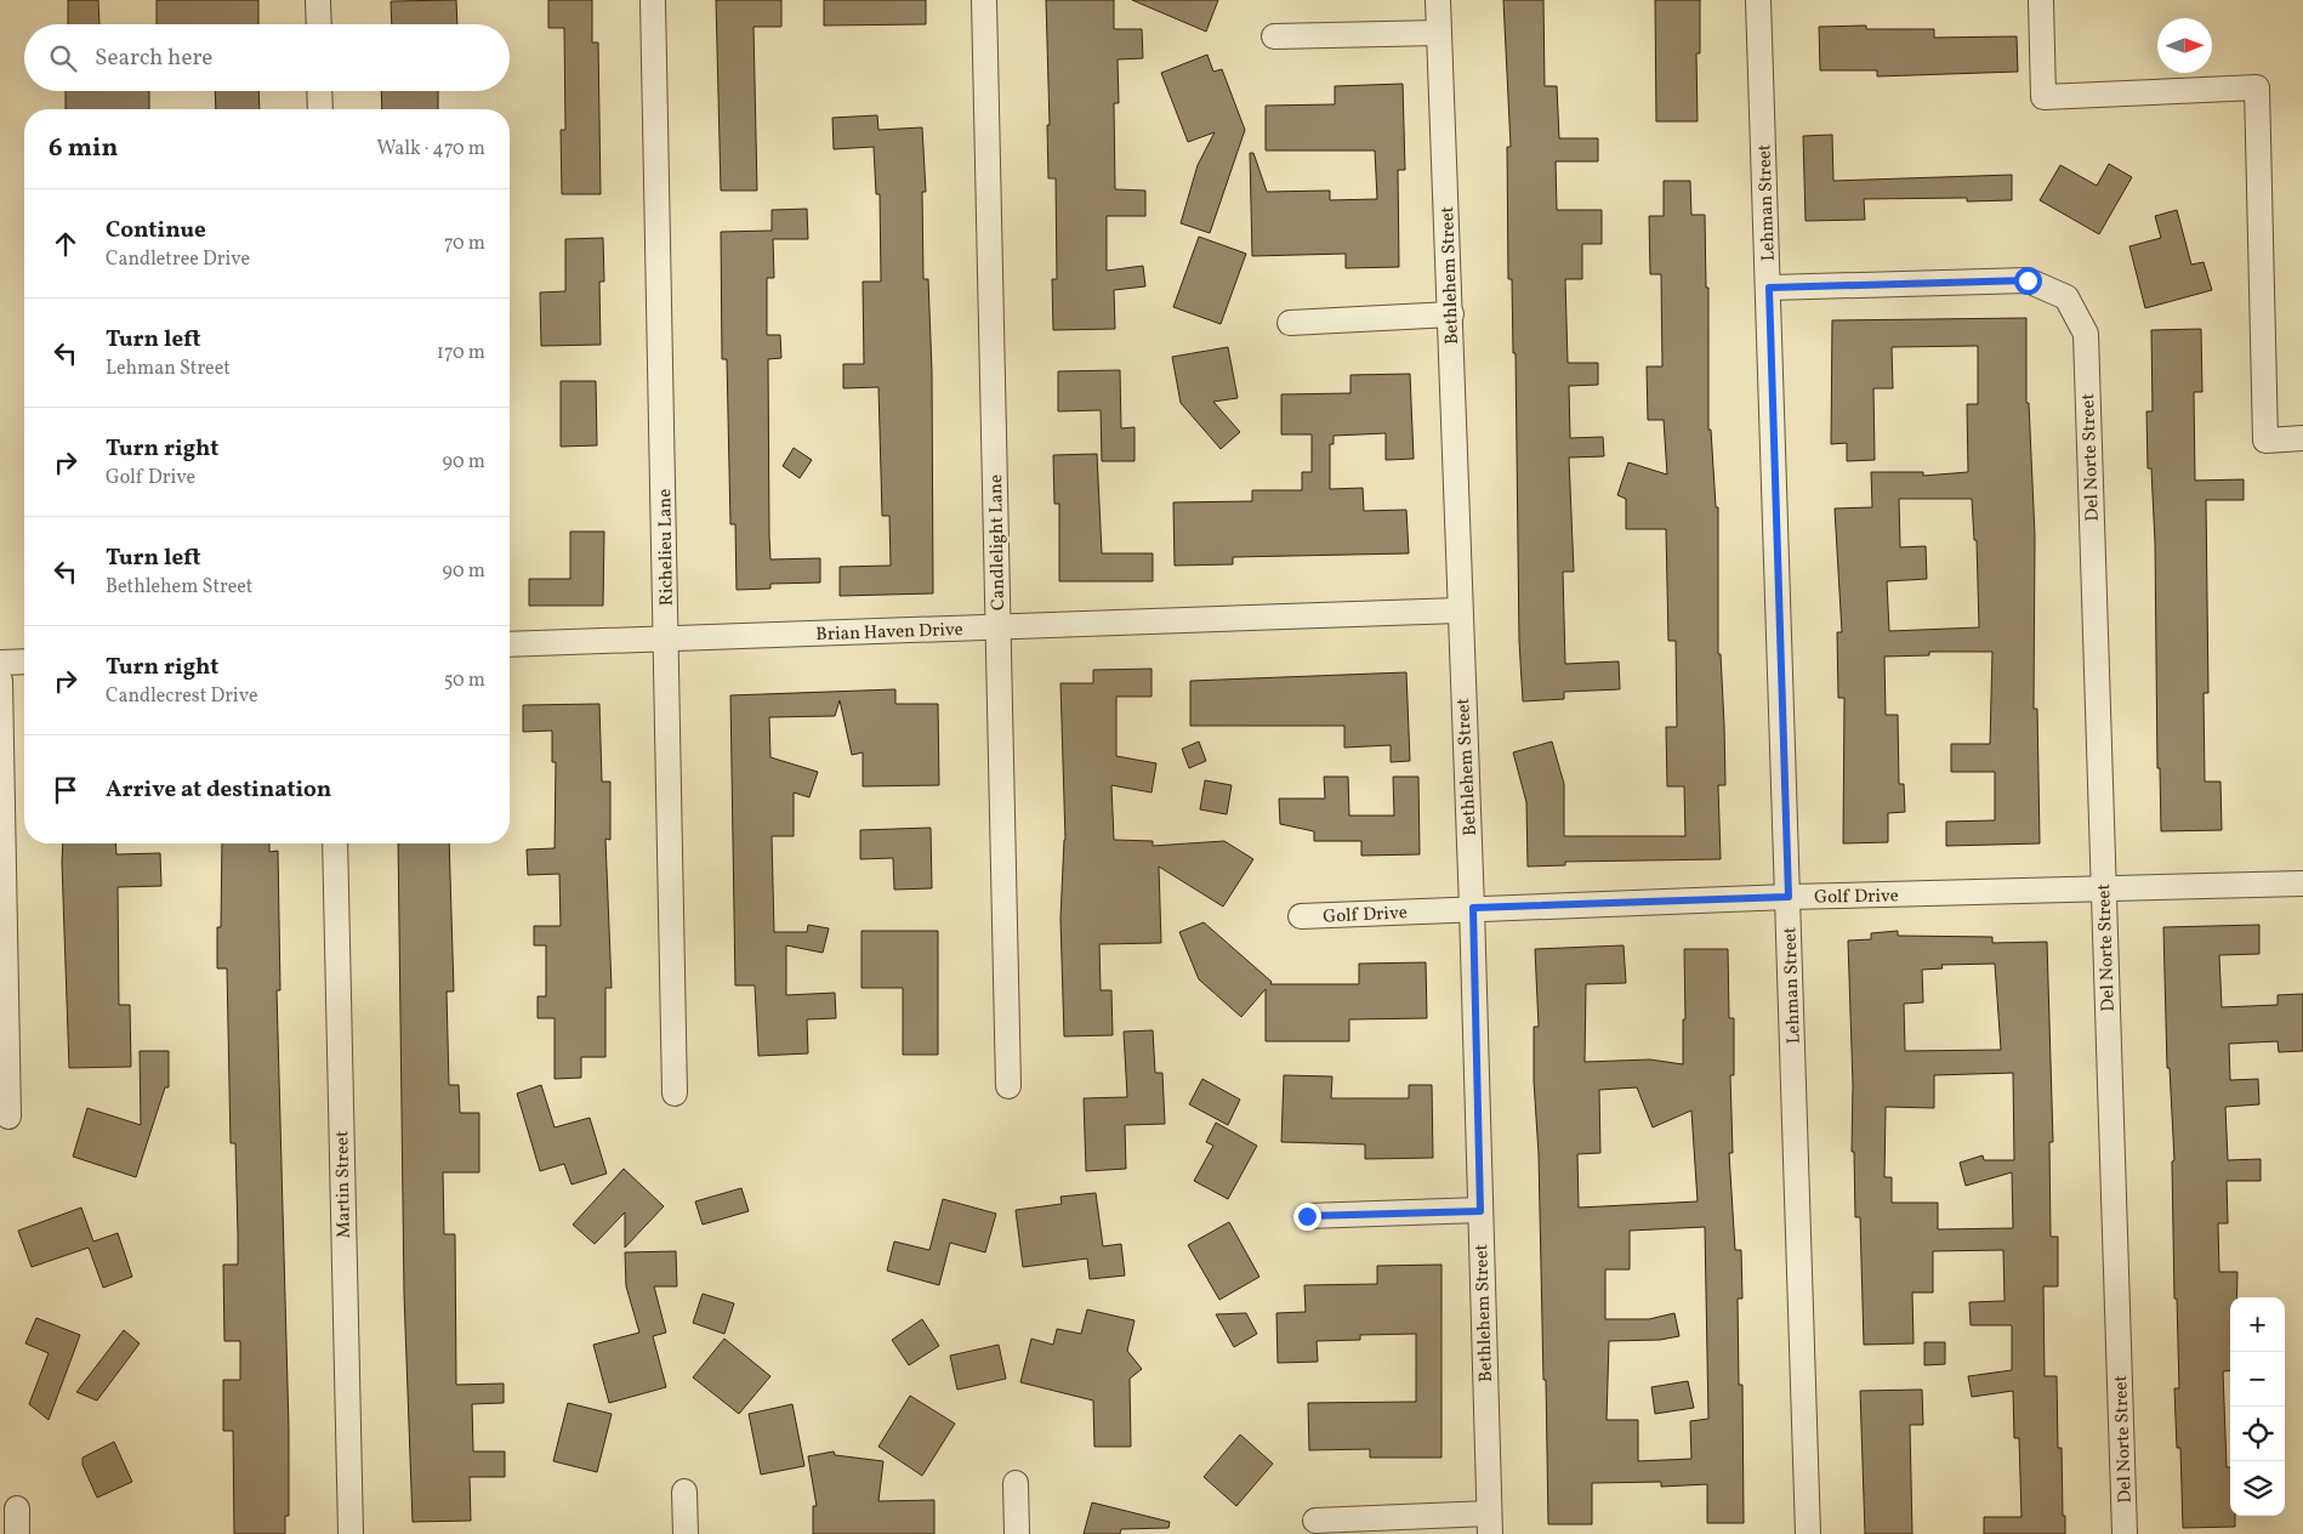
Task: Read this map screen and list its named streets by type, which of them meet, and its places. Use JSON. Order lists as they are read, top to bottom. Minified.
{"streets":{"street":["Lehman Street","Bethlehem Street","Del Norte Street","Candlelight Lane","Richelieu Lane","Brian Haven Drive","Golf Drive","Martin Street"]},"crossings":[["Lehman Street","Del Norte Street"],["Lehman Street","Golf Drive"],["Bethlehem Street","Brian Haven Drive"],["Bethlehem Street","Golf Drive"],["Del Norte Street","Golf Drive"],["Candlelight Lane","Brian Haven Drive"],["Richelieu Lane","Brian Haven Drive"]],"north":"right","page":{"search":"Search here","heading":["6 min","Walk · 470 m"],"list":[["Continue","Candletree Drive","70 m"],["Turn left","Lehman Street","170 m"],["Turn right","Golf Drive","90 m"],["Turn left","Bethlehem Street","90 m"],["Turn right","Candlecrest Drive","50 m"],"Arrive at destination"],"map_buttons":["+","−"]}}
